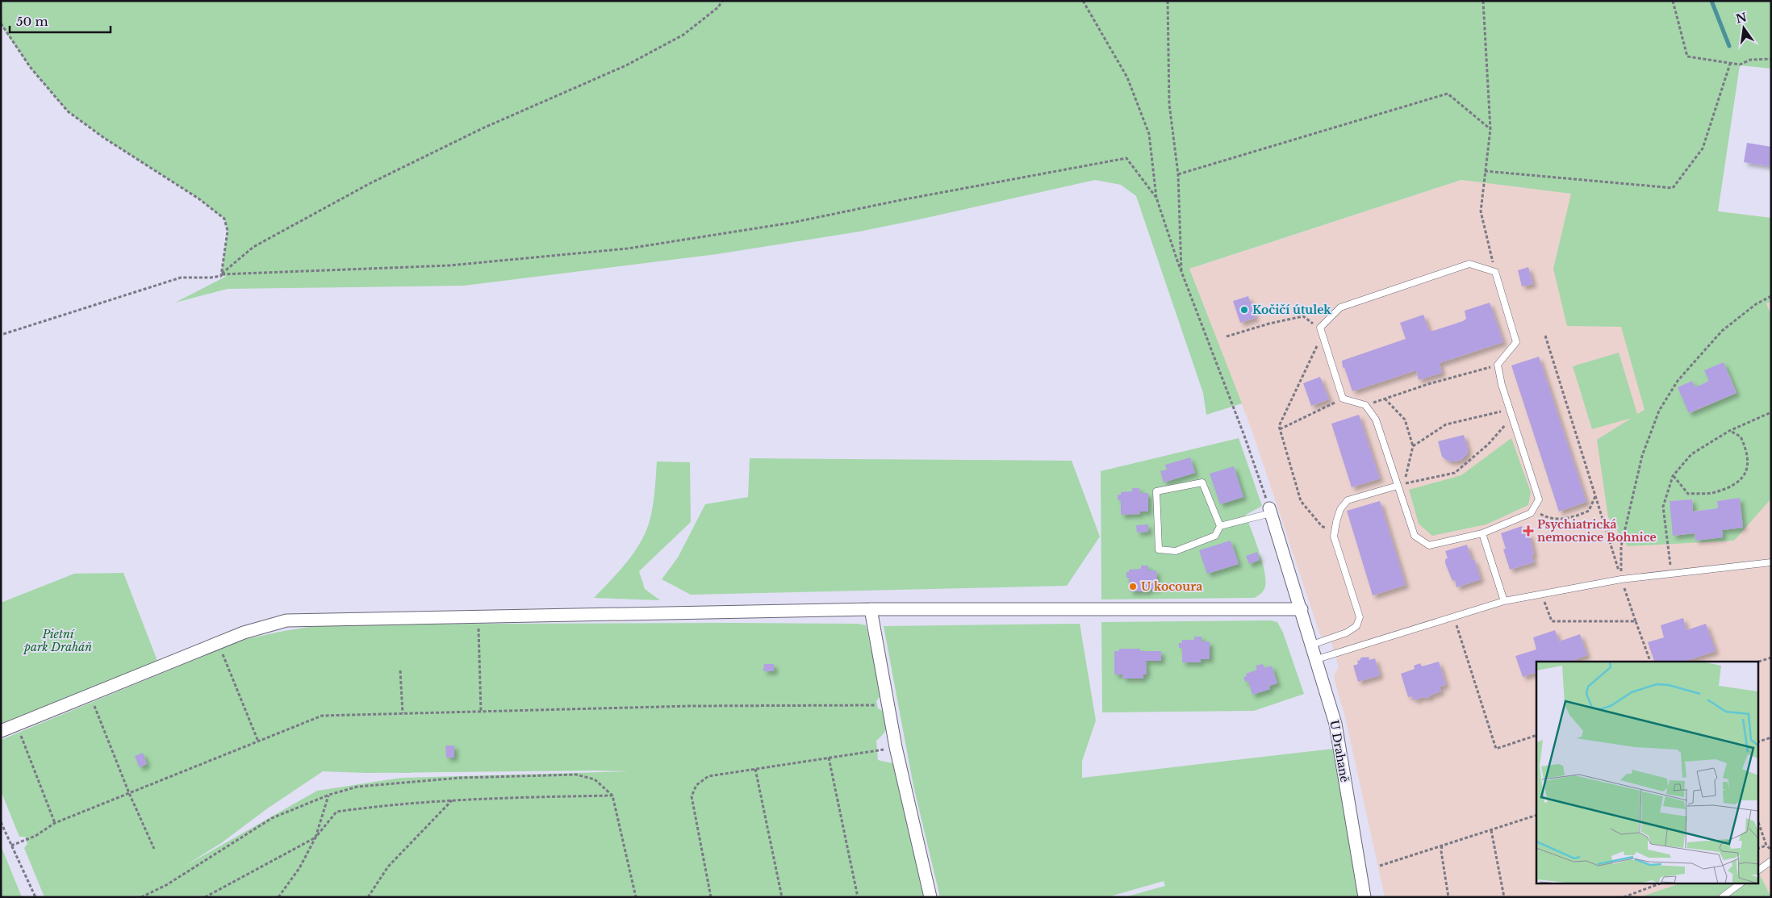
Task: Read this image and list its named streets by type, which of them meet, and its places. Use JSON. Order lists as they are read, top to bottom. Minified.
{"streets":{"street":["U Drahaně"]},"parks":["Pietní park Draháň"],"places":{"other":["Kočičí útulek","U kocoura"],"health":["Psychiatrická nemocnice Bohnice"]},"scale_bar":"50 m","north":"top"}
